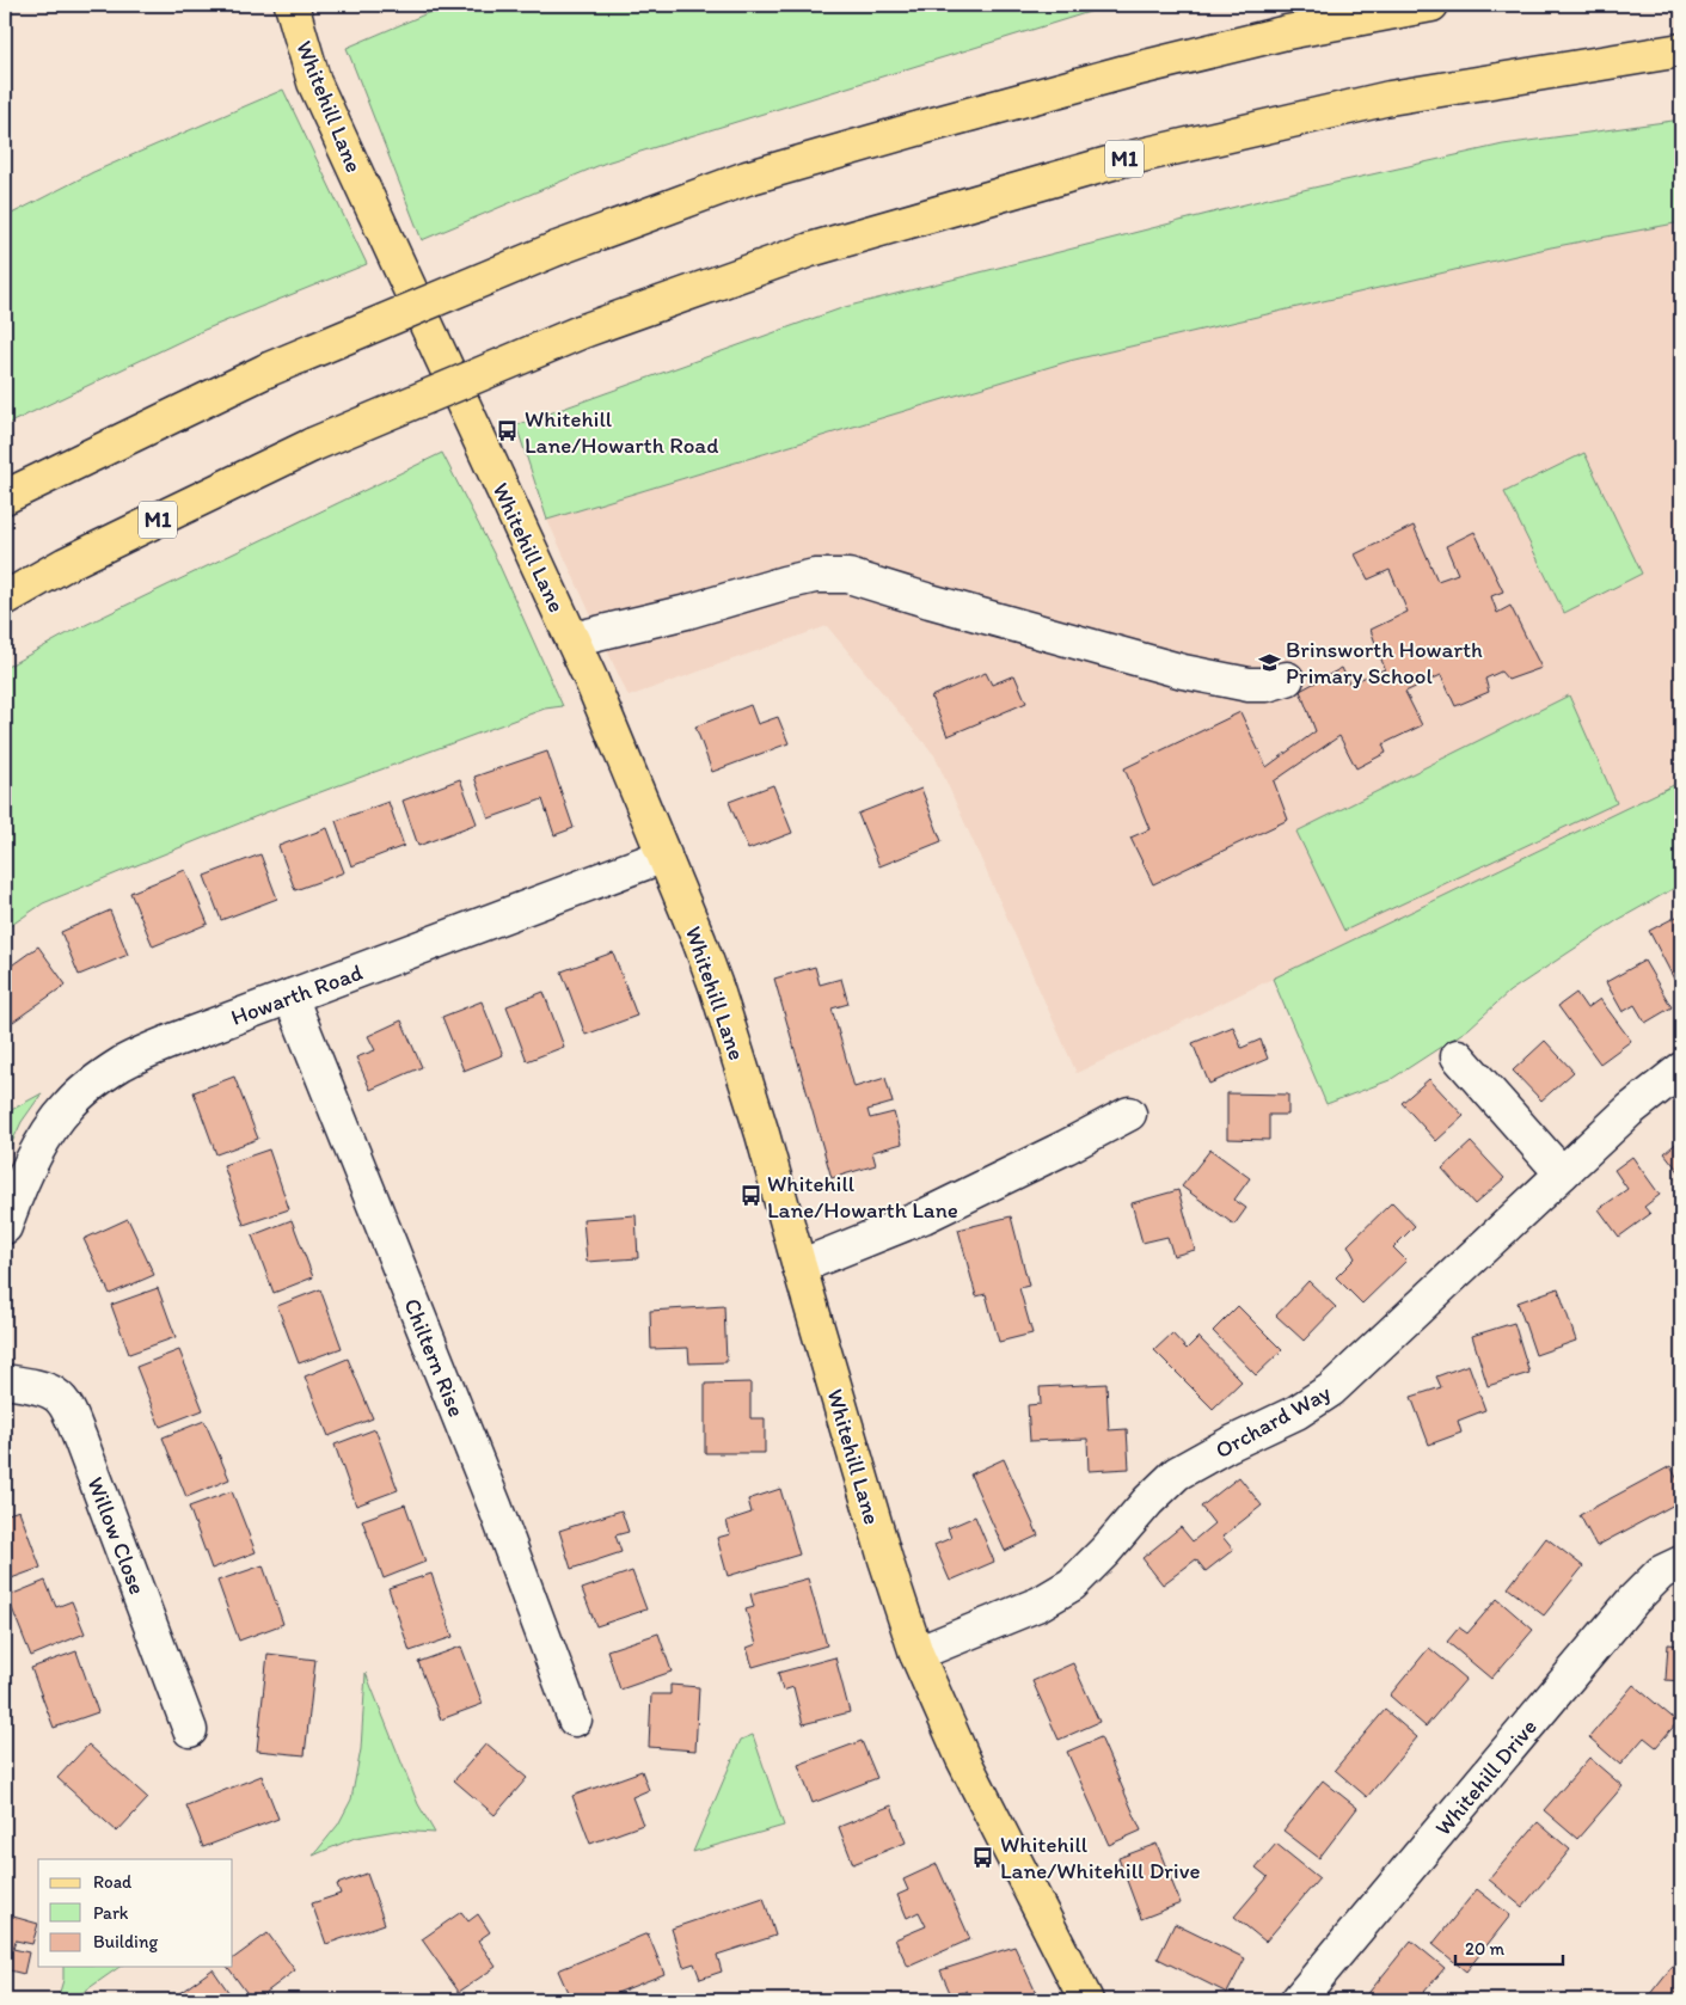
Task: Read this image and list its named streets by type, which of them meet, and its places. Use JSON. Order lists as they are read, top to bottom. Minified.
{"streets":{"main road":["Whitehill Lane","M1"],"street":["Howarth Road","Chiltern Rise","Orchard Way","Willow Close","Whitehill Drive"]},"crossings":[["Whitehill Lane","Howarth Road"],["Whitehill Lane","Orchard Way"],["Howarth Road","Chiltern Rise"]],"places":{"bus stop":["Whitehill Lane/Howarth Road","Whitehill Lane/Howarth Lane","Whitehill Lane/Whitehill Drive"],"school or university":["Brinsworth Howarth Primary School"]},"legend":["Road","Park","Building"],"scale_bar":"20 m"}
